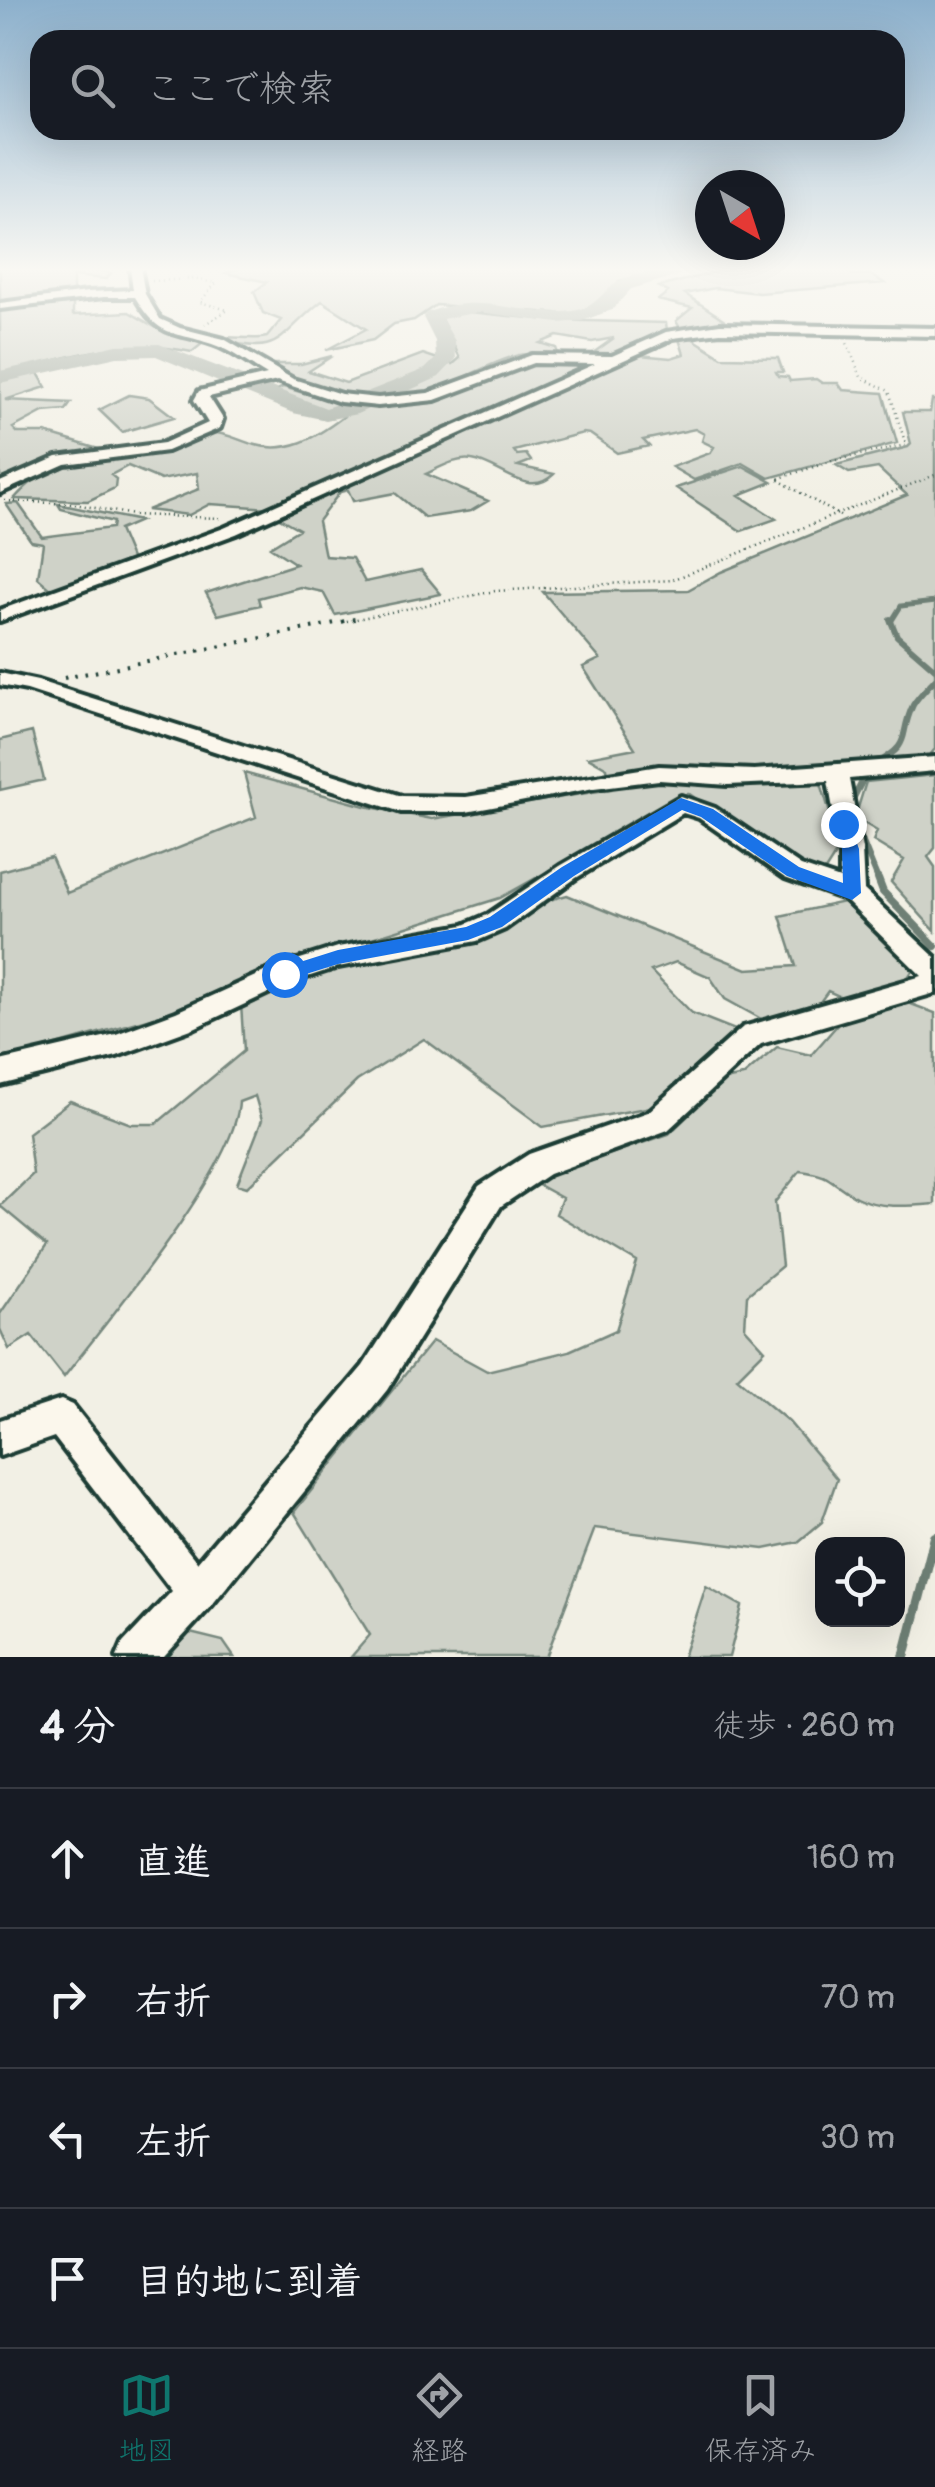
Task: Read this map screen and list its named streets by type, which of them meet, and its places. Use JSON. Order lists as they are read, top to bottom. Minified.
{"north":"bottom right","page":{"search":"ここで検索","heading":["4 分","徒歩 · 260 m"],"list":[["直進","160 m"],["右折","70 m"],["左折","30 m"],"目的地に到着"],"nav":["地図","経路","保存済み"]}}
